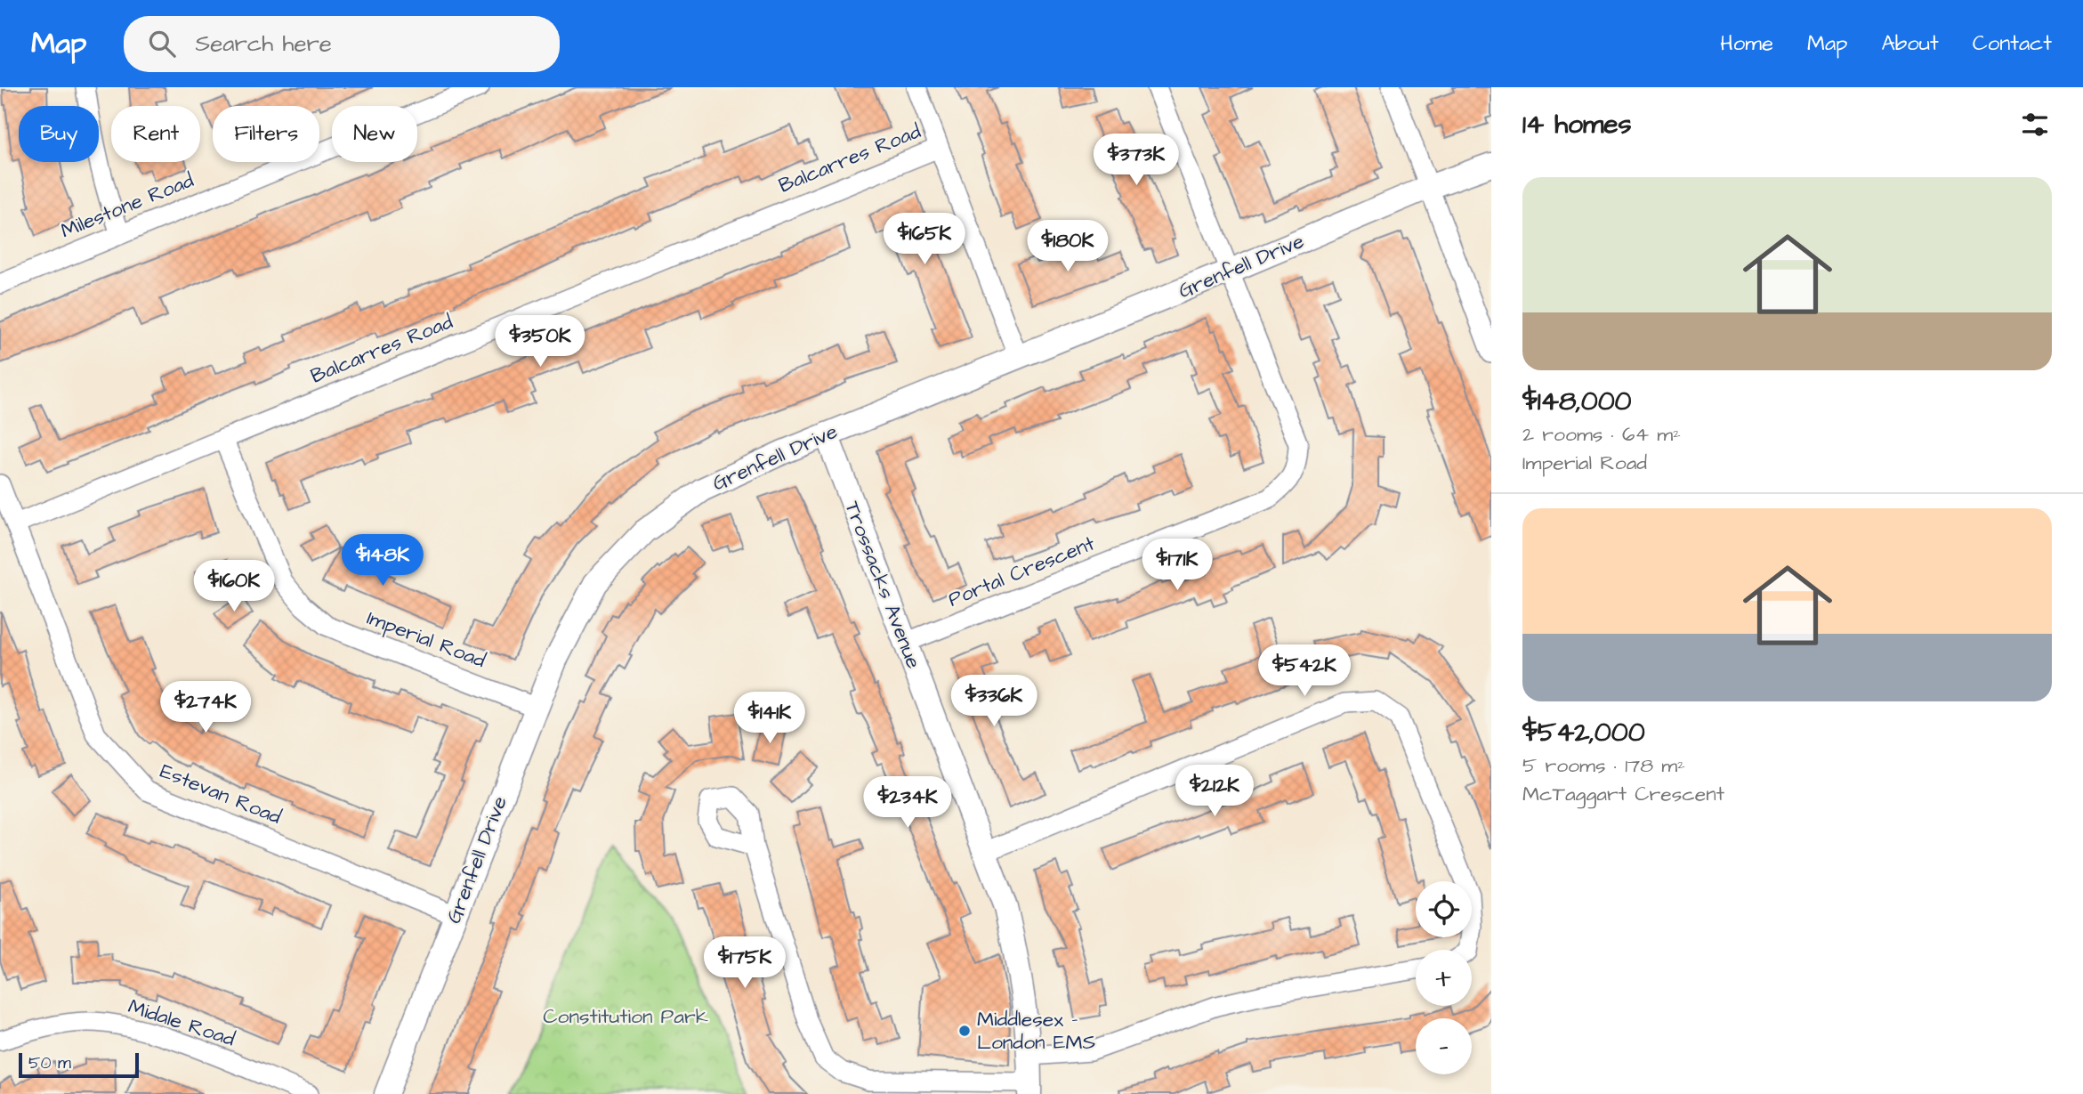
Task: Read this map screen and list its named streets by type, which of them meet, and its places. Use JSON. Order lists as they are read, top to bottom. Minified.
{"streets":{"street":["Balcarres Road","Milestone Road","Grenfell Drive","Portal Crescent","Trossacks Avenue","Imperial Road","Estevan Road","Midale Road"]},"crossings":[["Balcarres Road","Imperial Road"],["Balcarres Road","Estevan Road"],["Grenfell Drive","Portal Crescent"],["Grenfell Drive","Trossacks Avenue"],["Grenfell Drive","Imperial Road"],["Grenfell Drive","Estevan Road"],["Portal Crescent","Trossacks Avenue"]],"parks":["Constitution Park"],"places":["Middlesex – London EMS"],"scale_bar":"50 m","page":{"header":"Map","search":"Search here","nav":["Home","Map","About","Contact"],"heading":"14 homes","chip":["Buy","Rent","Filters","New"],"price":["$373K","$165K","$180K","$350K","$148K","$171K","$160K","$542K","$336K","$274K","$141K","$212K","$234K","$175K"],"list":[{"name":"$148,000","note":"2 rooms · 64 m² · Imperial Road"},{"name":"$542,000","note":"5 rooms · 178 m² · McTaggart Crescent"}],"map_buttons":["+","−"],"scale":"50 m"}}
